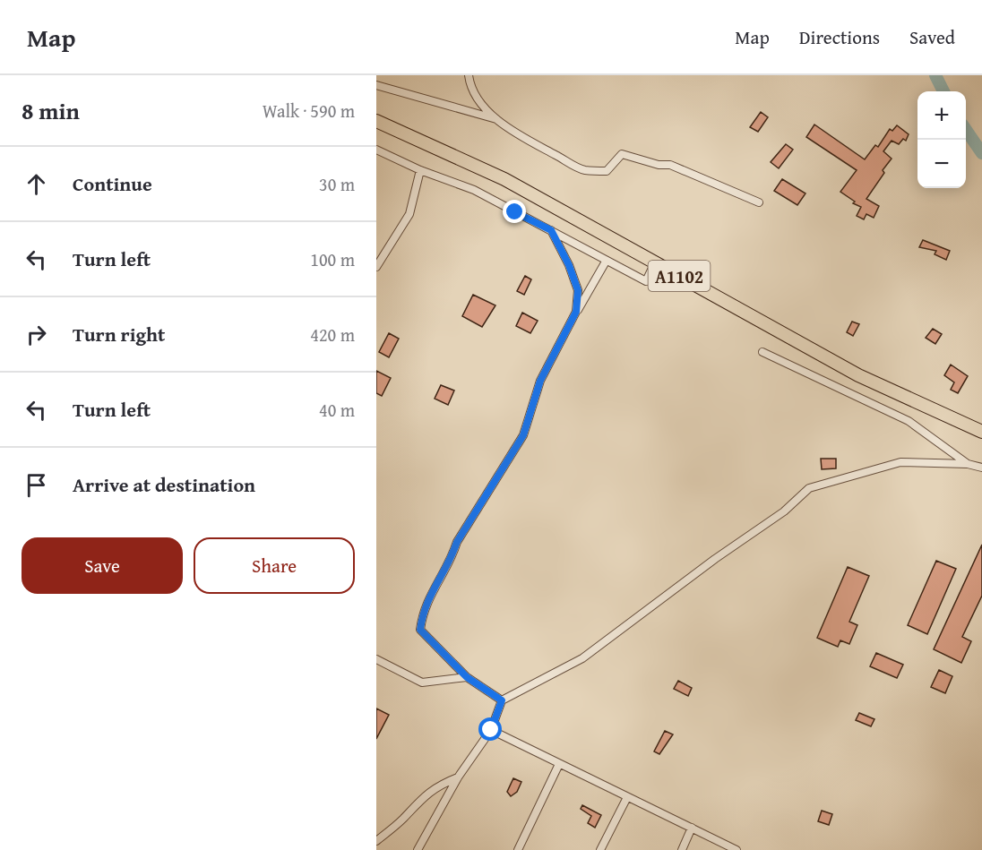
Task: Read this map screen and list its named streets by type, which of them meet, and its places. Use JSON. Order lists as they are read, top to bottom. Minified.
{"streets":{"main road":["A1102"]},"page":{"header":"Map","nav":["Map","Directions","Saved"],"heading":["8 min","Walk · 590 m"],"map_buttons":["+","−"],"list":[["Continue","30 m"],["Turn left","100 m"],["Turn right","420 m"],["Turn left","40 m"],"Arrive at destination"],"buttons":["Save","Share"]}}
